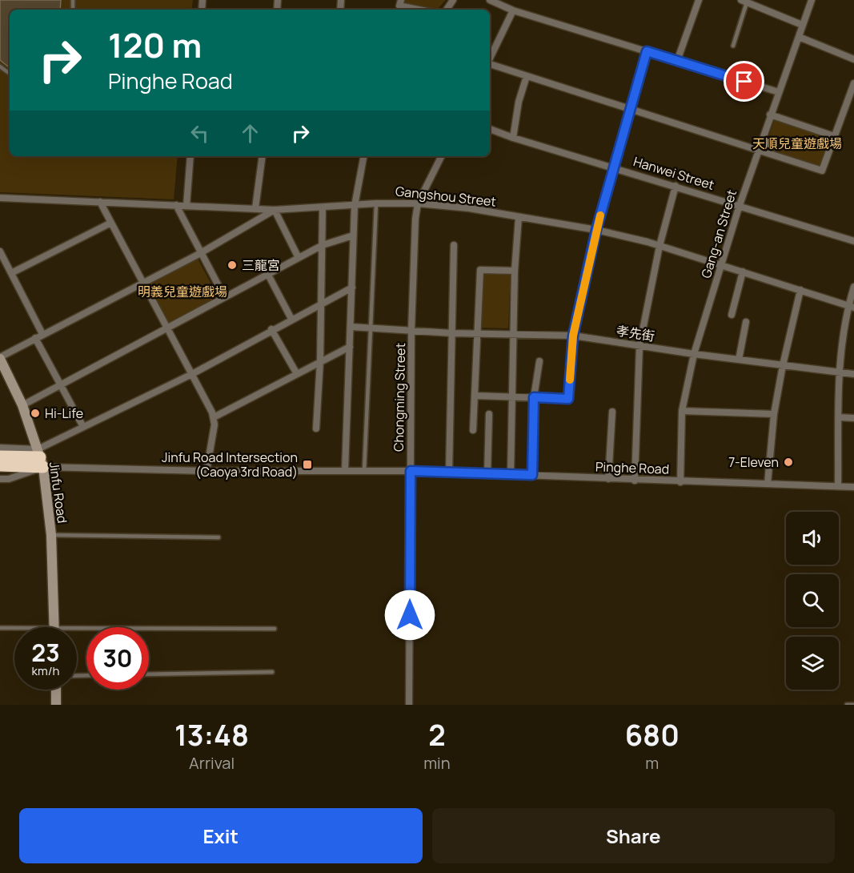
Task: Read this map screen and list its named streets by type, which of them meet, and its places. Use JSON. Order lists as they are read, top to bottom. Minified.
{"streets":{"street":["Hanwei Street","Gangshou Street","Gang-an Street","孝先街","Chongming Street","Pinghe Road","Jinfu Road"]},"crossings":[["Hanwei Street","Gang-an Street"],["Gangshou Street","Gang-an Street"],["Gangshou Street","Chongming Street"],["Gang-an Street","孝先街"],["Gang-an Street","Pinghe Road"],["孝先街","Chongming Street"],["Chongming Street","Pinghe Road"],["Pinghe Road","Jinfu Road"]],"parks":["天順兒童遊戲場","明義兒童遊戲場"],"places":{"other":["三龍宮","Hi-Life","7-Eleven"],"transit":["Jinfu Road Intersection (Caoya 3rd Road)"]},"page":{"turn":["120 m","Pinghe Road"],"speed":"23 km/h","limit":"30","eta":["13:48","Arrival","2","min","680","m"],"buttons":["Exit","Share"]}}
